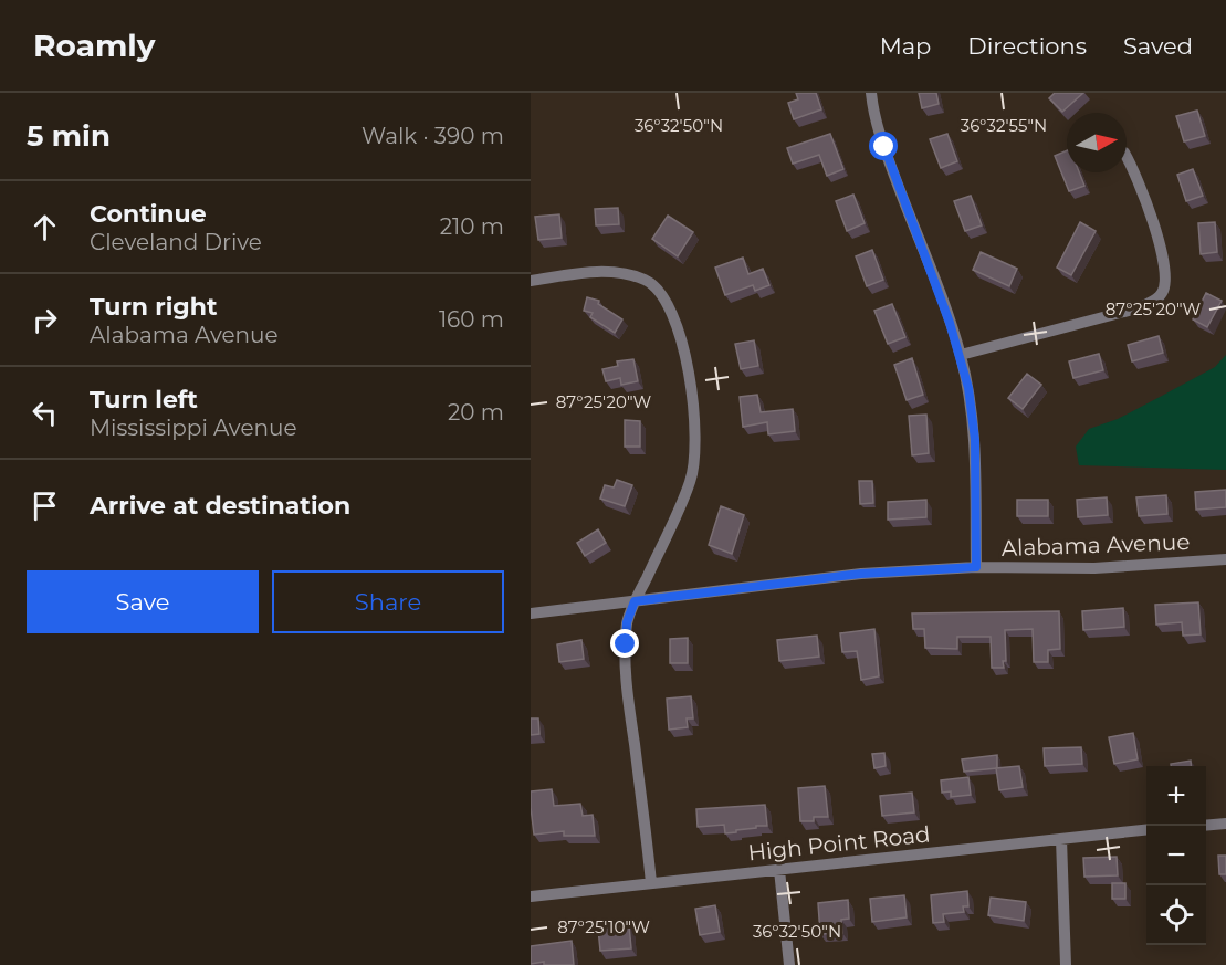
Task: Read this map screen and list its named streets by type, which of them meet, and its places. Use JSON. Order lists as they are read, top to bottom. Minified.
{"streets":{"street":["Alabama Avenue","High Point Road"]},"north":"right","page":{"header":"Roamly","nav":["Map","Directions","Saved"],"heading":["5 min","Walk · 390 m"],"list":[["Continue","Cleveland Drive","210 m"],["Turn right","Alabama Avenue","160 m"],["Turn left","Mississippi Avenue","20 m"],"Arrive at destination"],"buttons":["Save","Share"],"map_buttons":["+","−"]},"coordinates":["36°32'50\"N","36°32'55\"N","87°25'20\"W","87°25'10\"W"]}
